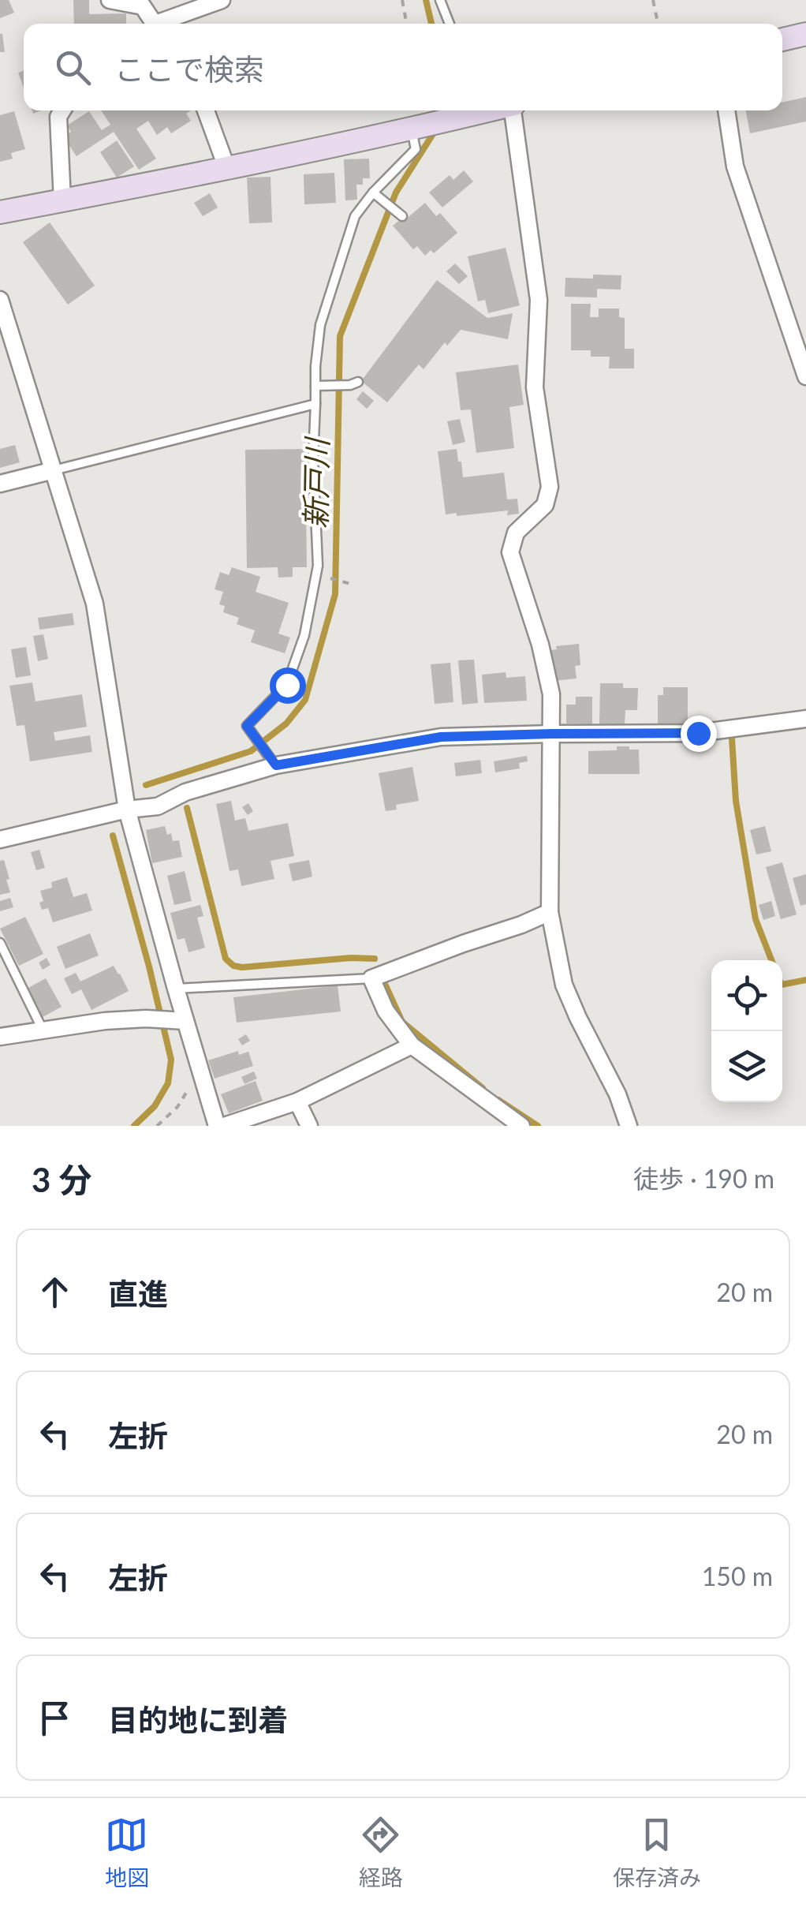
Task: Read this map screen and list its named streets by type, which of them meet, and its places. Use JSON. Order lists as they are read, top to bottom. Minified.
{"water":["新戸川"],"page":{"search":"ここで検索","heading":["3 分","徒歩 · 190 m"],"list":[["直進","20 m"],["左折","20 m"],["左折","150 m"],"目的地に到着"],"nav":["地図","経路","保存済み"]}}
